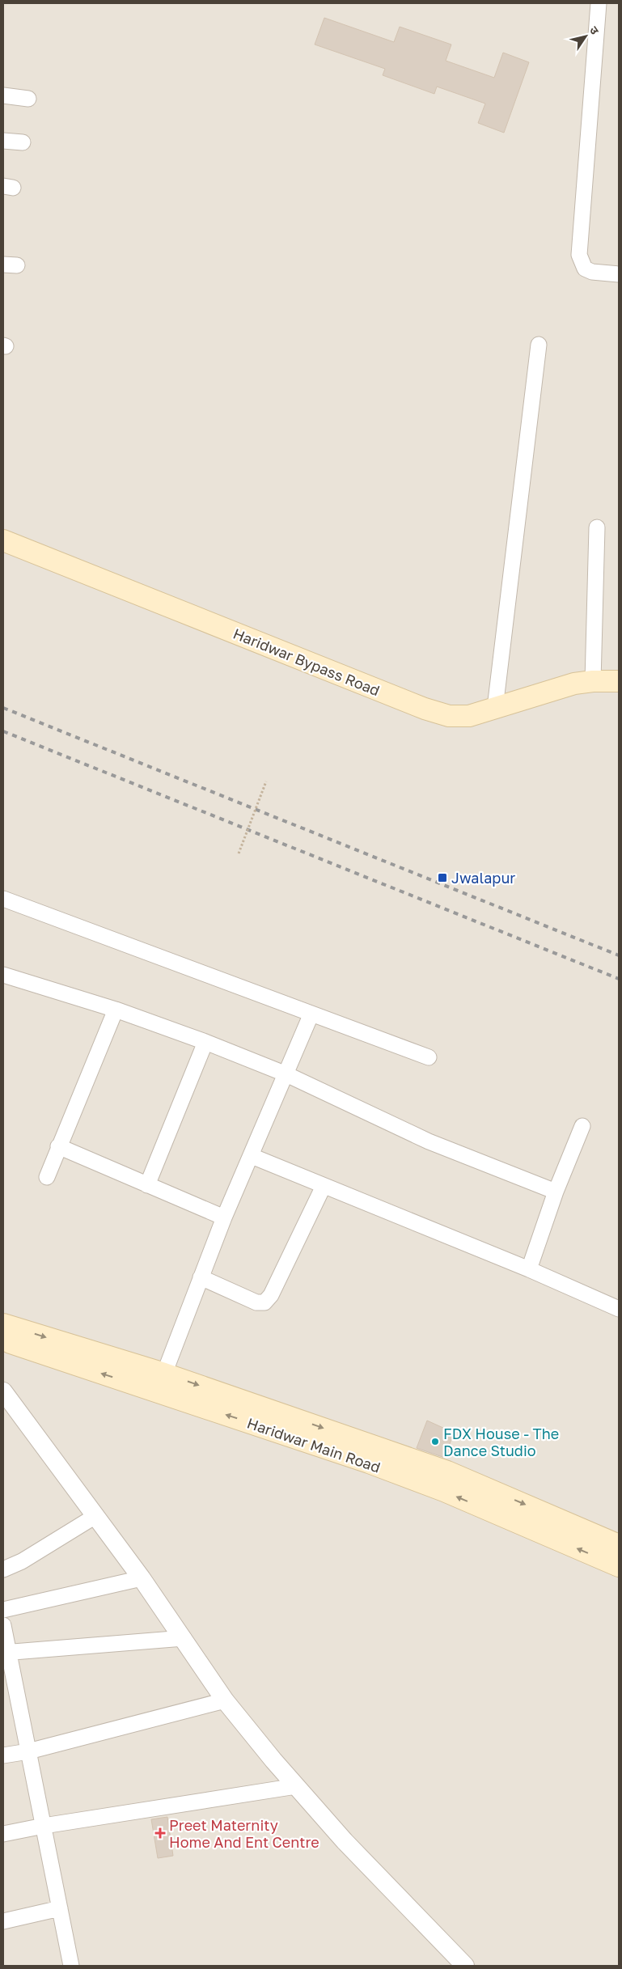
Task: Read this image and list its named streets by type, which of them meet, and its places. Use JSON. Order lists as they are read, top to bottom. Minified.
{"streets":{"main road":["Haridwar Bypass Road","Haridwar Main Road"]},"places":{"transit":["Jwalapur"],"other":["FDX House - The Dance Studio"],"health":["Preet Maternity Home And Ent Centre"]},"north":"top right"}
